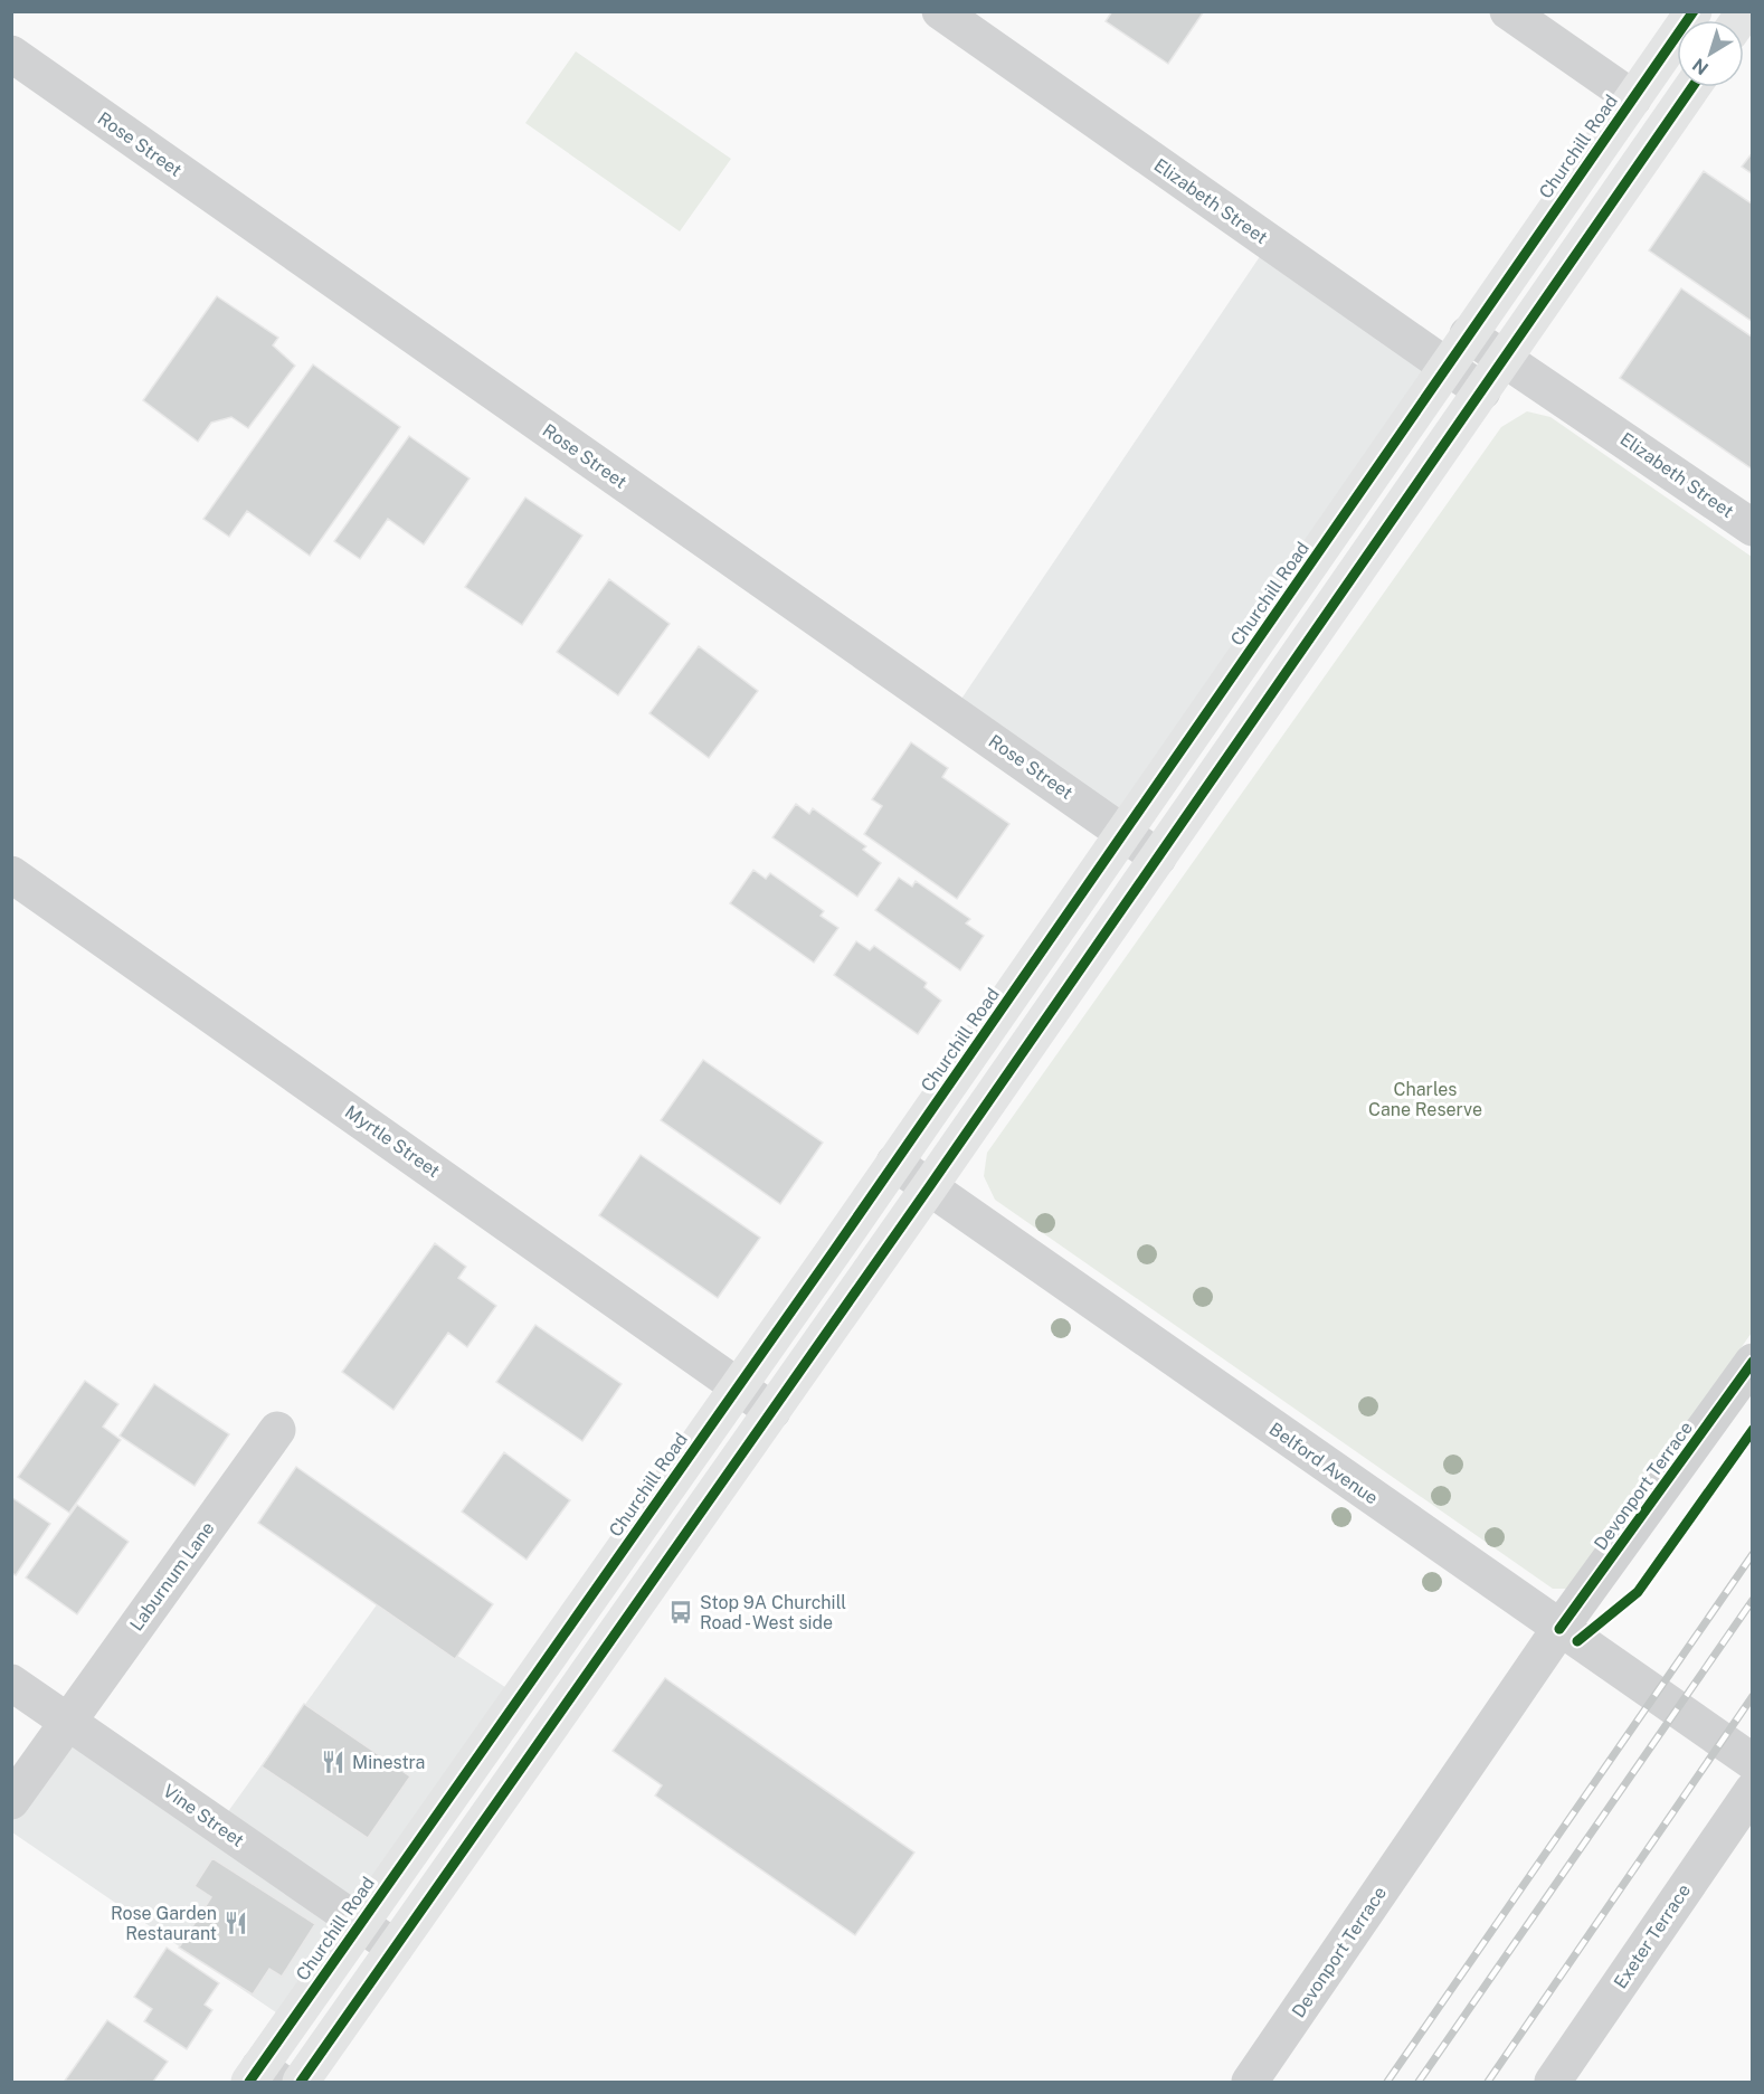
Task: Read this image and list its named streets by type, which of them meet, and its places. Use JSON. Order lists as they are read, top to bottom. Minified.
{"streets":{"main road":["Churchill Road"],"street":["Rose Street","Elizabeth Street","Myrtle Street","Belford Avenue","Devonport Terrace","Laburnum Lane","Vine Street","Exeter Terrace"]},"crossings":[["Rose Street","Churchill Road"],["Churchill Road","Elizabeth Street"],["Churchill Road","Myrtle Street"],["Churchill Road","Belford Avenue"],["Churchill Road","Vine Street"],["Belford Avenue","Devonport Terrace"],["Laburnum Lane","Vine Street"]],"parks":["Charles Cane Reserve"],"places":{"bus stop":["Stop 9A Churchill Road - West side"],"restaurant":["Minestra","Rose Garden Restaurant"]},"north":"bottom left"}
